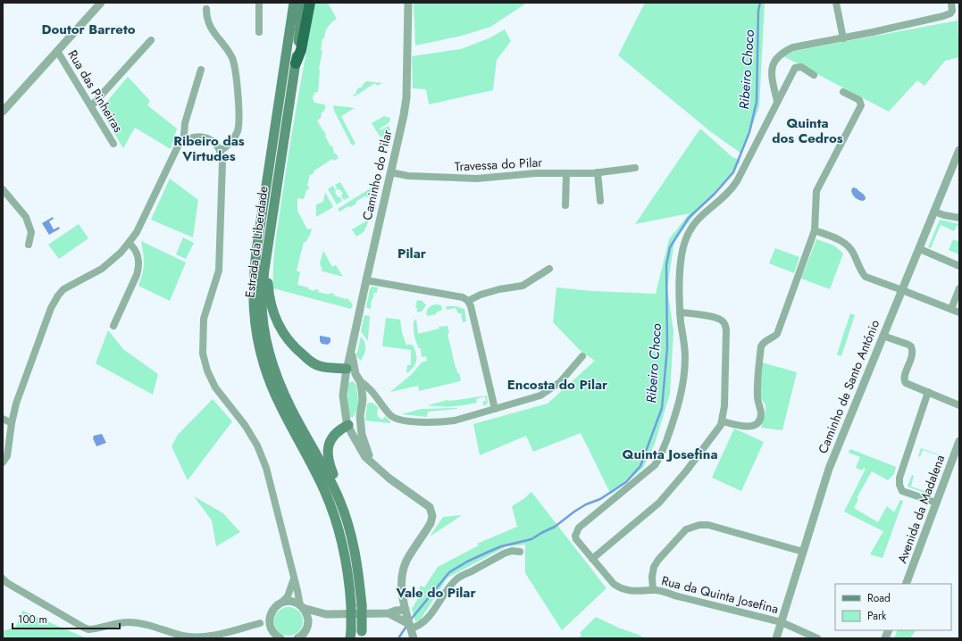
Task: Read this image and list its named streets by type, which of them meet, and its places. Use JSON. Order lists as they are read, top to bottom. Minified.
{"streets":{"main road":["Estrada da Liberdade"],"street":["Rua das Pinheiras","Travessa do Pilar","Caminho do Pilar","Caminho de Santo António","Avenida da Madalena","Rua da Quinta Josefina"]},"crossings":[["Travessa do Pilar","Caminho do Pilar"],["Caminho de Santo António","Rua da Quinta Josefina"]],"districts":["Doutor Barreto","Quinta dos Cedros","Ribeiro das Virtudes","Pilar","Encosta do Pilar","Quinta Josefina","Vale do Pilar"],"water":["Ribeiro Choco"],"legend":["Road","Park"],"scale_bar":"100 m"}
